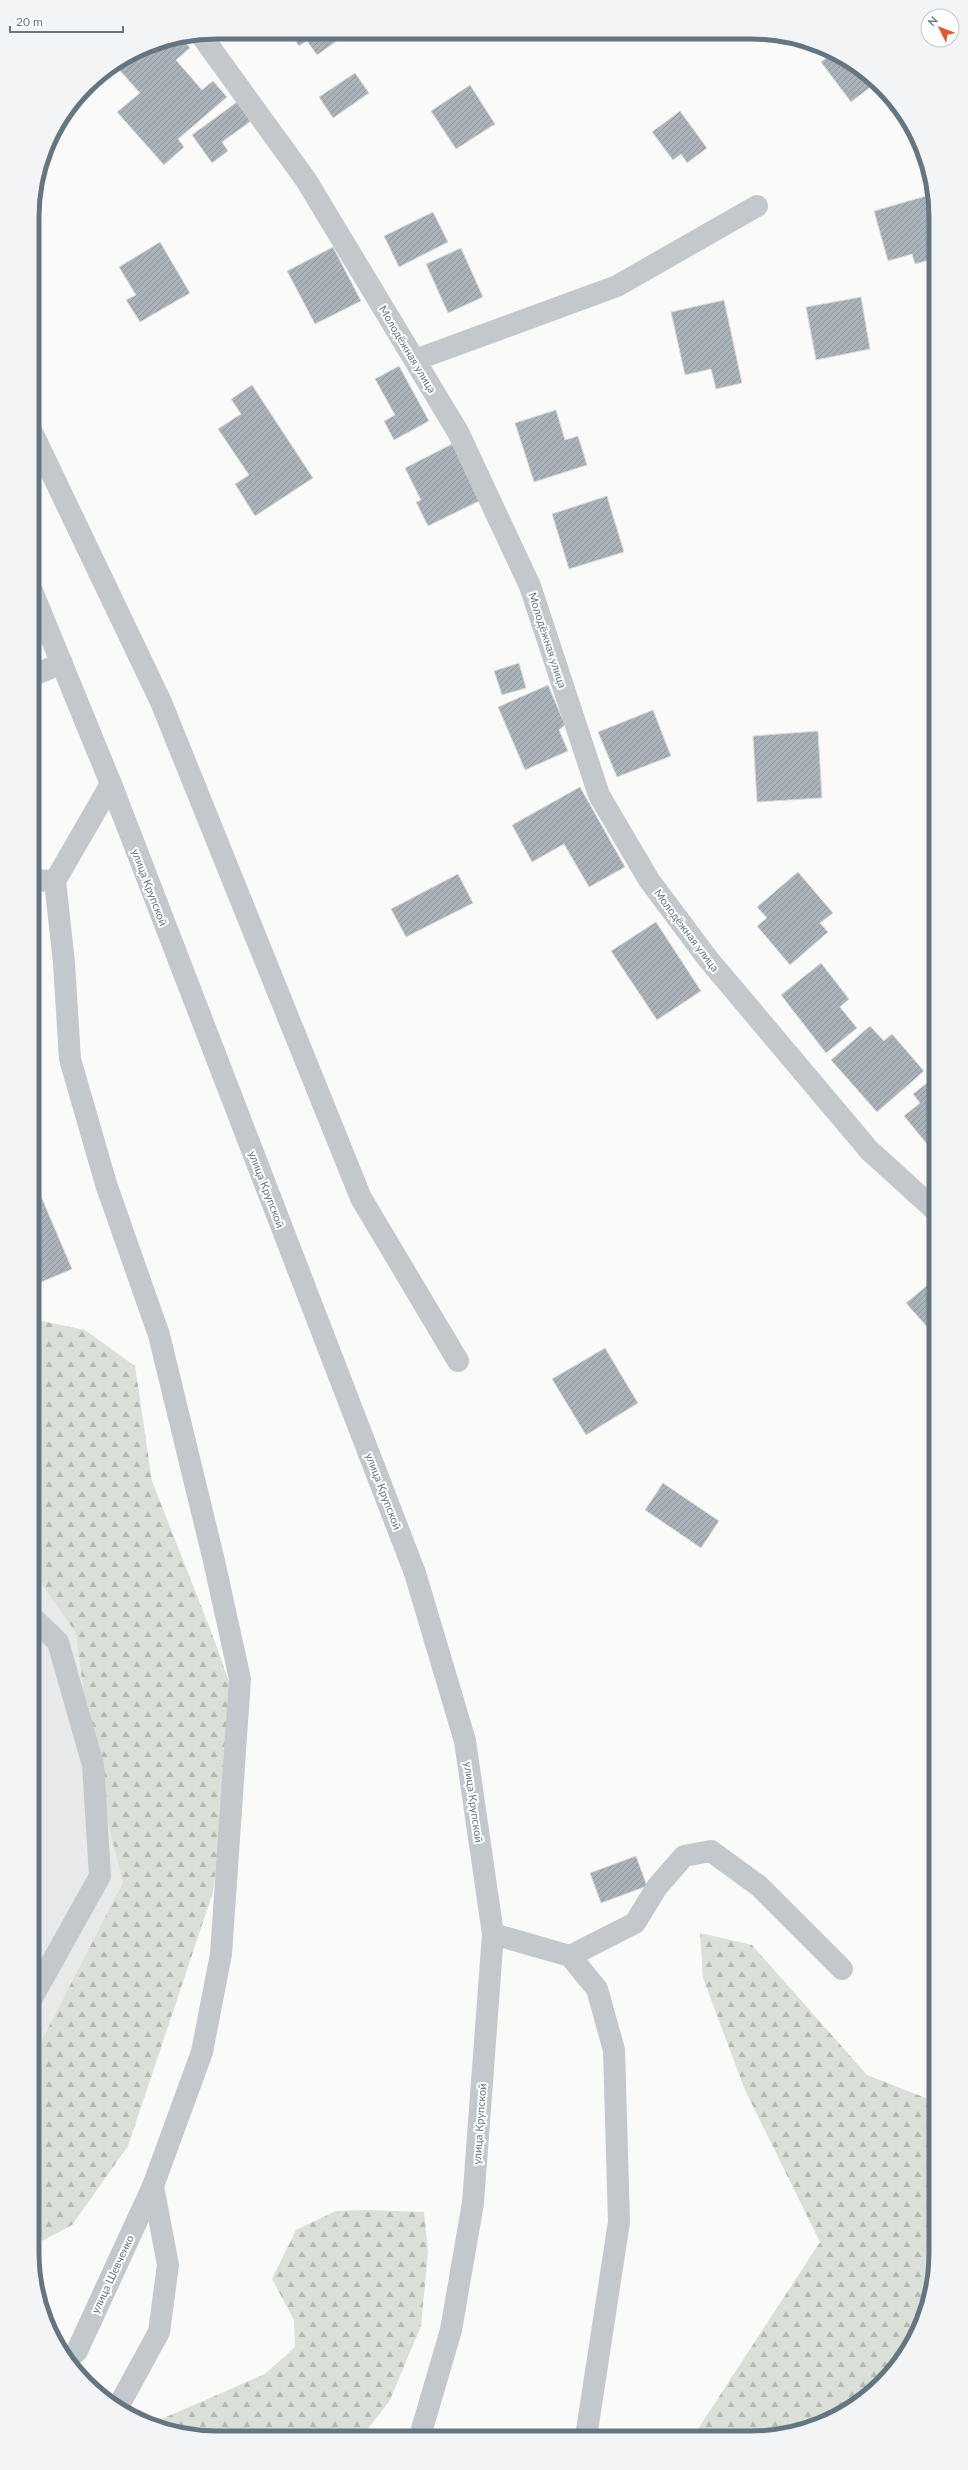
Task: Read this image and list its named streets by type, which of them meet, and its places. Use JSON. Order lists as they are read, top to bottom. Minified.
{"streets":{"street":["Молодёжная улица","улица Крупской","улица Шевченко"]},"scale_bar":"20 m","north":"top left"}
